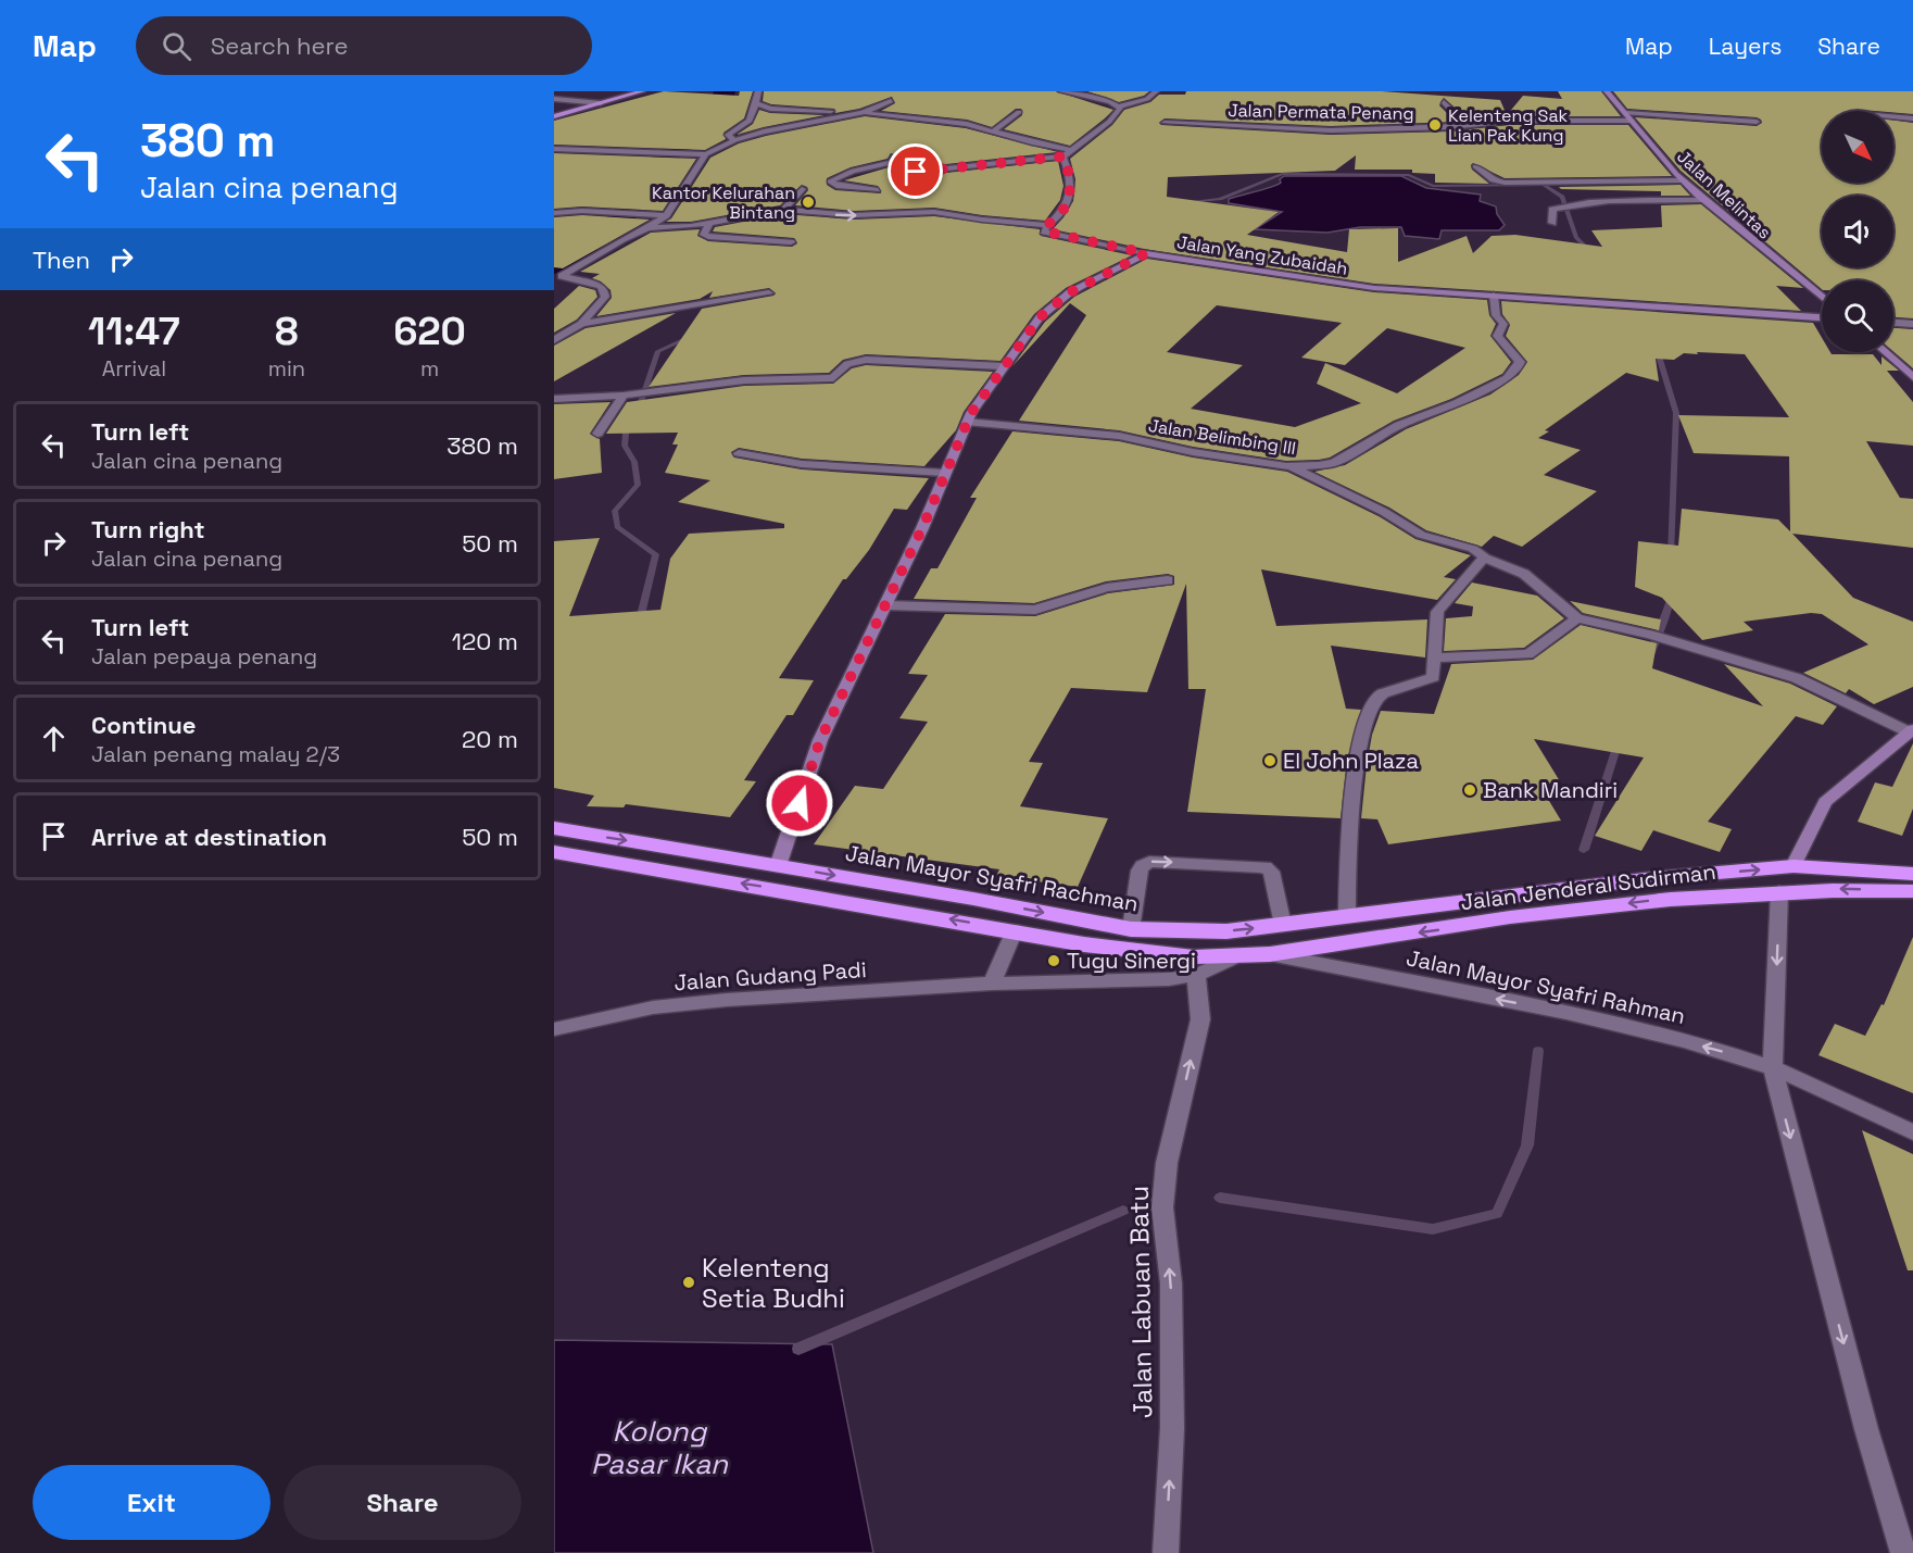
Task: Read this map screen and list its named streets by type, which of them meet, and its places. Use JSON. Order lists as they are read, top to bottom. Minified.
{"streets":{"highway":["Jalan Mayor Syafri Rachman","Jalan Jenderal Sudirman"],"street":["Jalan Permata Penang","Jalan Melintas","Jalan Yang Zubaidah","Jalan Belimbing III","Jalan Gudang Padi","Jalan Mayor Syafri Rahman","Jalan Labuan Batu"]},"crossings":[["Jalan Permata Penang","Jalan Melintas"],["Jalan Yang Zubaidah","Jalan Belimbing III"],["Jalan Yang Zubaidah","Jalan Mayor Syafri Rachman"],["Jalan Mayor Syafri Rachman","Jalan Jenderal Sudirman"],["Jalan Jenderal Sudirman","Jalan Mayor Syafri Rahman"],["Jalan Gudang Padi","Jalan Labuan Batu"]],"one_way":["Jalan Mayor Syafri Rahman","Jalan Labuan Batu"],"water":["Kolong Pasar Ikan"],"places":["Kelenteng Sak Lian Pak Kung","Kantor Kelurahan Bintang","El John Plaza","Bank Mandiri","Tugu Sinergi","Kelenteng Setia Budhi"],"north":"bottom right","page":{"header":"Map","search":"Search here","nav":["Map","Layers","Share"],"turn":["380 m","Jalan cina penang"],"then":"Then","eta":["11:47","Arrival","8","min","620","m"],"list":[{"name":"Turn left","note":"Jalan cina penang","value":"380 m"},{"name":"Turn right","note":"Jalan cina penang","value":"50 m"},{"name":"Turn left","note":"Jalan pepaya penang","value":"120 m"},{"name":"Continue","note":"Jalan penang malay 2/3","value":"20 m"},{"name":"Arrive at destination","value":"50 m"}],"buttons":["Exit","Share"]}}
